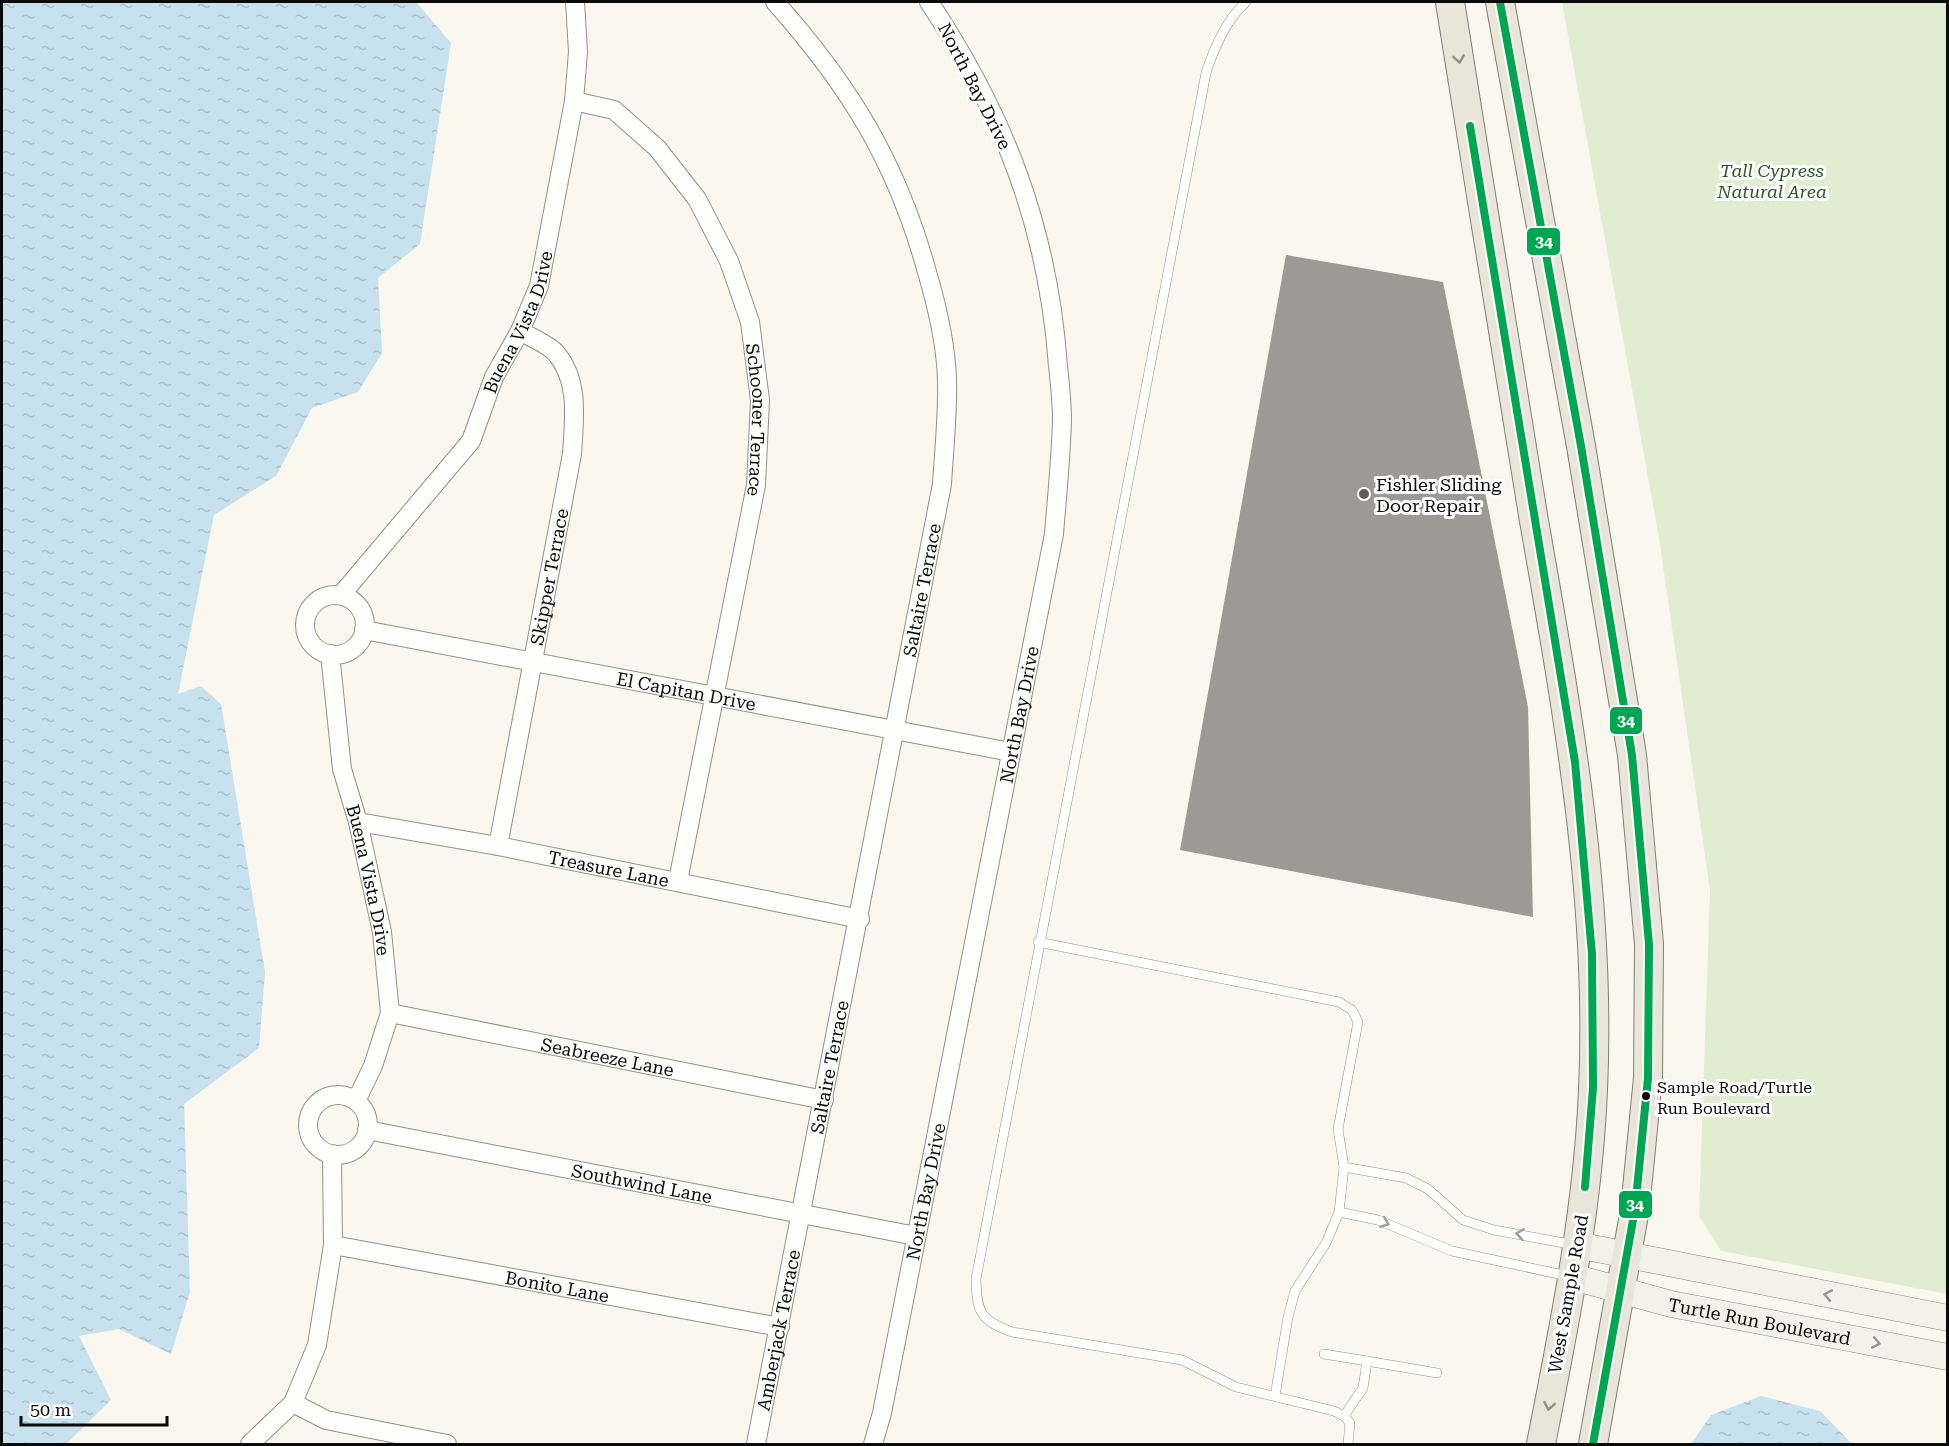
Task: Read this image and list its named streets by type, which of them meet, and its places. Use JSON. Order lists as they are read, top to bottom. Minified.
{"streets":{"main road":["West Sample Road"],"street":["North Bay Drive","Buena Vista Drive","Schooner Terrace","Skipper Terrace","Saltaire Terrace","El Capitan Drive","Treasure Lane","Seabreeze Lane","Southwind Lane","Bonito Lane","Turtle Run Boulevard","Amberjack Terrace"]},"crossings":[["North Bay Drive","El Capitan Drive"],["North Bay Drive","Southwind Lane"],["Buena Vista Drive","Schooner Terrace"],["Buena Vista Drive","Skipper Terrace"],["Buena Vista Drive","El Capitan Drive"],["Buena Vista Drive","Treasure Lane"],["Buena Vista Drive","Seabreeze Lane"],["Buena Vista Drive","Southwind Lane"],["Schooner Terrace","El Capitan Drive"],["Schooner Terrace","Treasure Lane"],["Skipper Terrace","El Capitan Drive"],["Skipper Terrace","Treasure Lane"],["Saltaire Terrace","El Capitan Drive"],["Saltaire Terrace","Treasure Lane"],["Saltaire Terrace","Seabreeze Lane"],["Saltaire Terrace","Southwind Lane"],["Saltaire Terrace","Amberjack Terrace"],["Southwind Lane","Amberjack Terrace"],["Bonito Lane","Amberjack Terrace"],["West Sample Road","Turtle Run Boulevard"]],"parks":["Tall Cypress Natural Area"],"places":["Fishler Sliding Door Repair","Sample Road/Turtle Run Boulevard"],"lines":["transit line 34"],"scale_bar":"50 m"}
